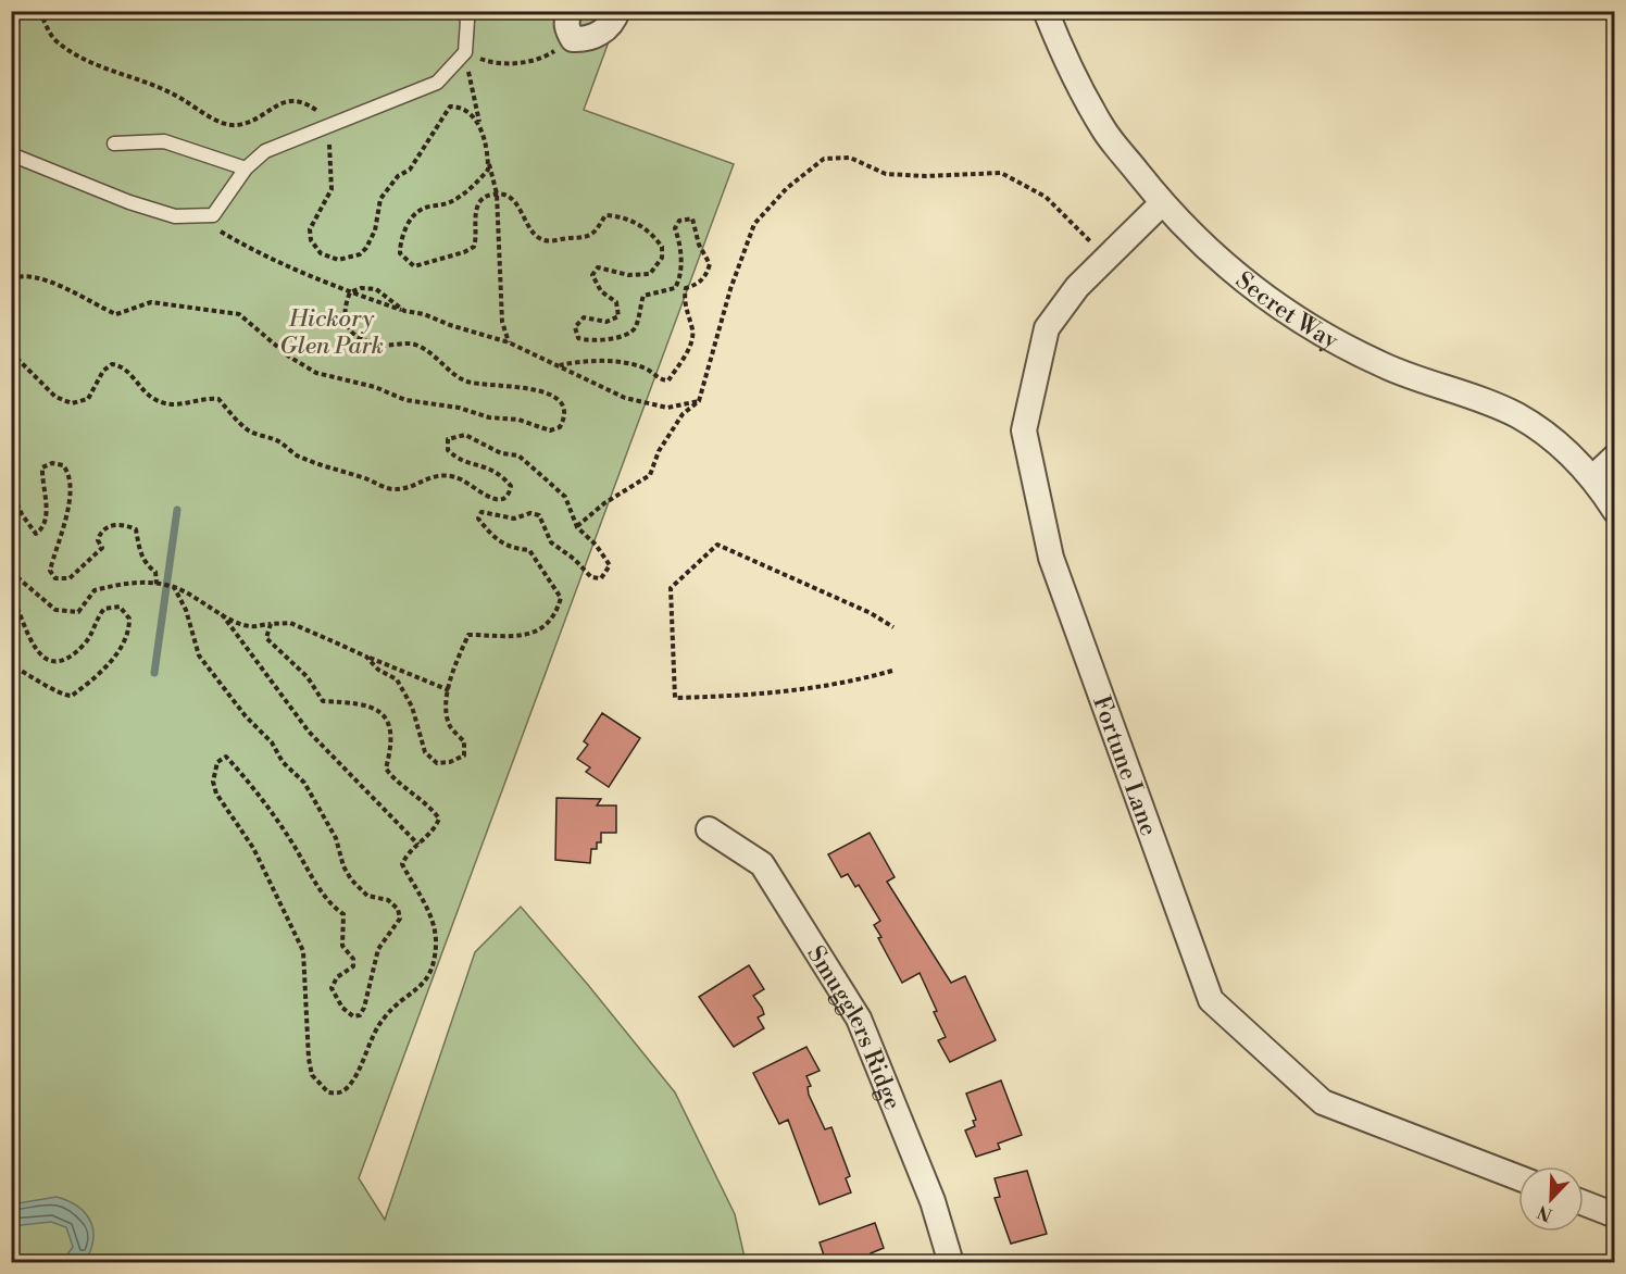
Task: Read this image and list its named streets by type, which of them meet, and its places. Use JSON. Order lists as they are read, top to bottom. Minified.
{"streets":{"street":["Secret Way","Fortune Lane","Smugglers Ridge"]},"crossings":[["Secret Way","Fortune Lane"]],"parks":["Hickory Glen Park"],"north":"bottom left"}
